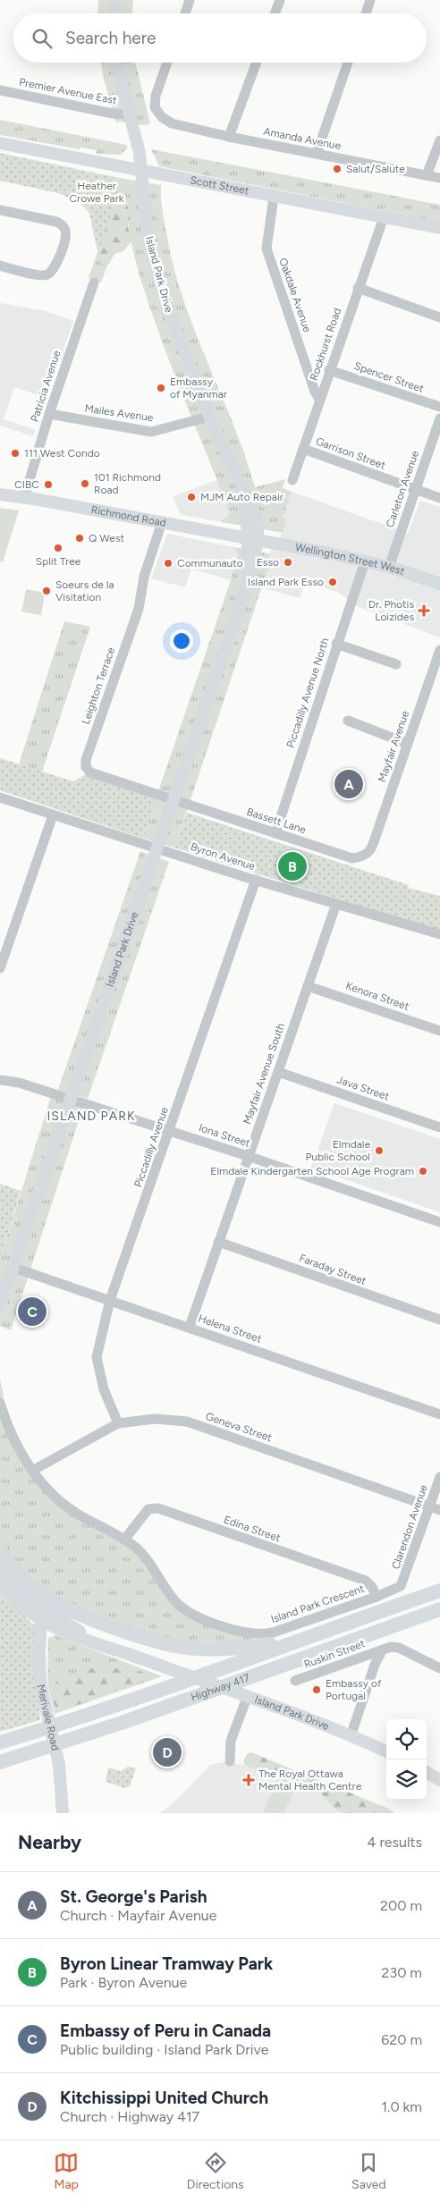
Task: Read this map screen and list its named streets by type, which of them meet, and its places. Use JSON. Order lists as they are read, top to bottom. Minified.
{"streets":{"highway":["Highway 417"],"main road":["Scott Street","Island Park Drive","Richmond Road","Wellington Street West","Merivale Road"],"street":["Premier Avenue East","Amanda Avenue","Oakdale Avenue","Rockhurst Road","Spencer Street","Patricia Avenue","Mailes Avenue","Garrison Street","Carleton Avenue","Leighton Terrace","Piccadilly Avenue North","Mayfair Avenue","Bassett Lane","Byron Avenue","Kenora Street","Mayfair Avenue South","Java Street","Iona Street","Piccadilly Avenue","Faraday Street","Helena Street","Geneva Street","Clarendon Avenue","Edina Street","Island Park Crescent","Ruskin Street"]},"crossings":[["Premier Avenue East","Island Park Drive"],["Scott Street","Island Park Drive"],["Scott Street","Oakdale Avenue"],["Scott Street","Rockhurst Road"],["Island Park Drive","Mailes Avenue"],["Island Park Drive","Richmond Road"],["Island Park Drive","Wellington Street West"],["Island Park Drive","Leighton Terrace"],["Island Park Drive","Bassett Lane"],["Island Park Drive","Byron Avenue"],["Island Park Drive","Iona Street"],["Island Park Drive","Helena Street"],["Island Park Drive","Ruskin Street"],["Island Park Drive","Merivale Road"],["Oakdale Avenue","Rockhurst Road"],["Rockhurst Road","Spencer Street"],["Rockhurst Road","Garrison Street"],["Patricia Avenue","Mailes Avenue"],["Patricia Avenue","Richmond Road"],["Garrison Street","Carleton Avenue"],["Carleton Avenue","Wellington Street West"],["Richmond Road","Wellington Street West"],["Richmond Road","Leighton Terrace"],["Wellington Street West","Piccadilly Avenue North"],["Leighton Terrace","Bassett Lane"],["Piccadilly Avenue North","Bassett Lane"],["Mayfair Avenue","Bassett Lane"],["Byron Avenue","Mayfair Avenue South"],["Byron Avenue","Piccadilly Avenue"],["Kenora Street","Mayfair Avenue South"],["Mayfair Avenue South","Java Street"],["Mayfair Avenue South","Iona Street"],["Mayfair Avenue South","Faraday Street"],["Mayfair Avenue South","Helena Street"],["Iona Street","Piccadilly Avenue"],["Piccadilly Avenue","Helena Street"],["Piccadilly Avenue","Geneva Street"],["Geneva Street","Clarendon Avenue"],["Geneva Street","Island Park Crescent"],["Clarendon Avenue","Edina Street"],["Clarendon Avenue","Island Park Crescent"],["Edina Street","Island Park Crescent"]],"districts":["ISLAND PARK"],"parks":["Heather Crowe Park"],"places":{"other":["Salut/Salute","Embassy of Myanmar","111 West Condo","101 Richmond Road","CIBC","MJM Auto Repair","Q West","Split Tree","Esso","Communauto","Island Park Esso","Soeurs de la Visitation","Elmdale Public School","Elmdale Kindergarten School Age Program","Embassy of Portugal"],"health":["Dr. Photis Loizides","The Royal Ottawa Mental Health Centre"]},"page":{"search":"Search here","pins":["A","B","C","D"],"heading":["Nearby","4 results"],"list":[{"mark":"A","name":"St. George's Parish","note":"Church · Mayfair Avenue","value":"200 m"},{"mark":"B","name":"Byron Linear Tramway Park","note":"Park · Byron Avenue","value":"230 m"},{"mark":"C","name":"Embassy of Peru in Canada","note":"Public building · Island Park Drive","value":"620 m"},{"mark":"D","name":"Kitchissippi United Church","note":"Church · Highway 417","value":"1.0 km"}],"nav":["Map","Directions","Saved"]}}
